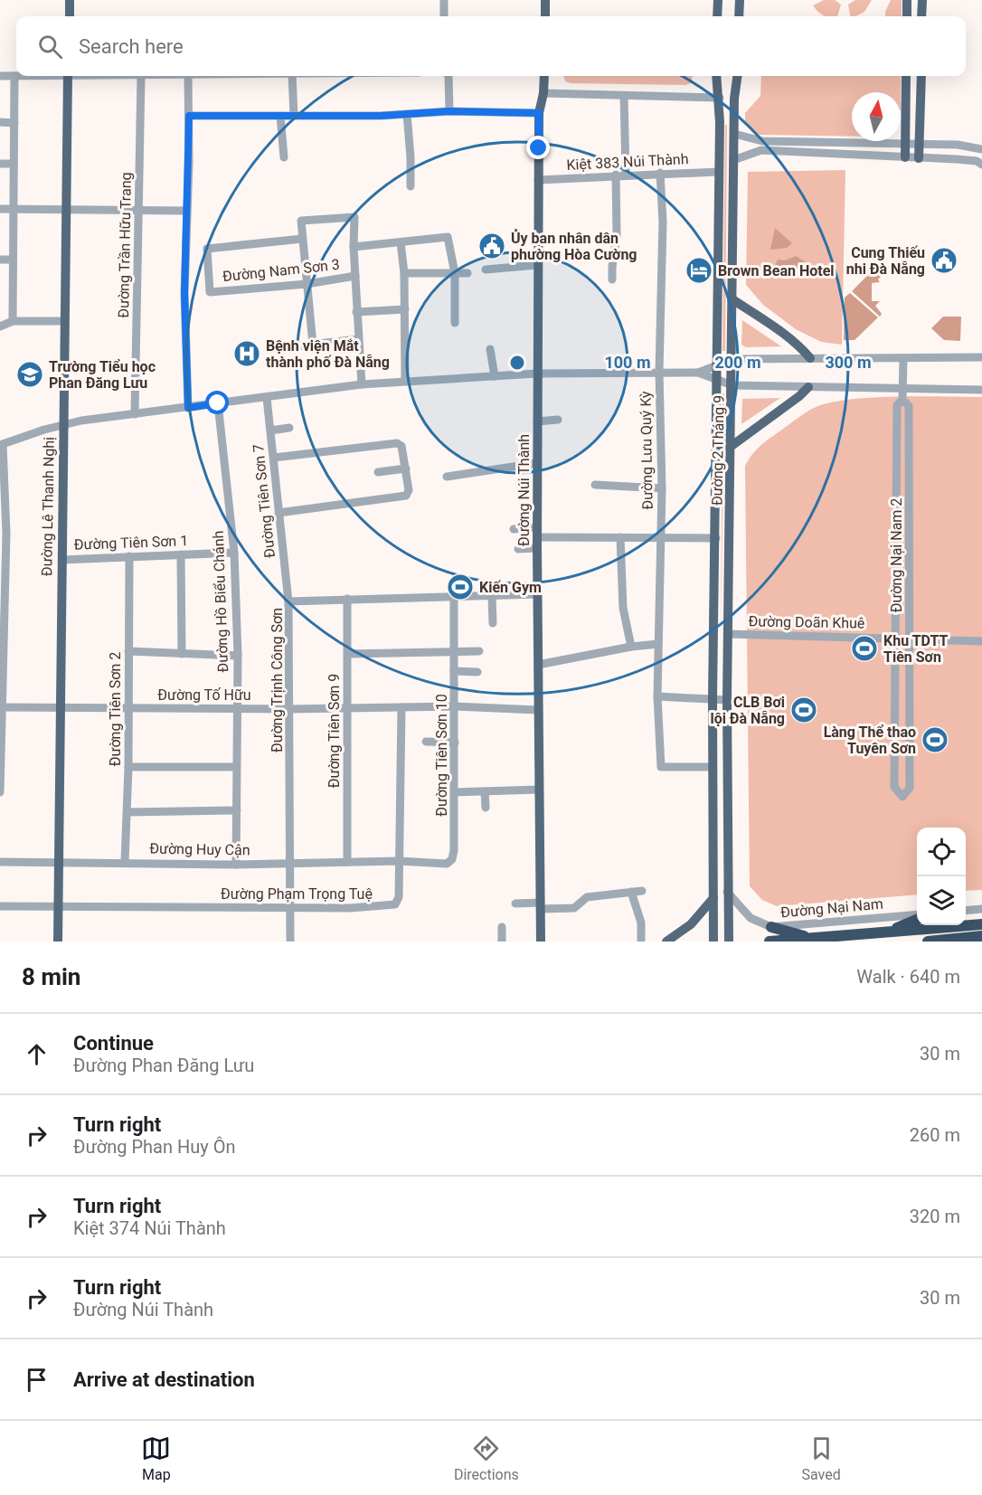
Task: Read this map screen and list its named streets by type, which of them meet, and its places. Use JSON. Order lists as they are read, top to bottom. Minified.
{"streets":{"main road":["Đường 2 Tháng 9","Đường Núi Thành","Đường Lê Thanh Nghị"],"street":["Kiệt 383 Núi Thành","Đường Trần Hữu Trang","Đường Nam Sơn 3","Đường Lưu Quý Kỳ","Đường Tiên Sơn 7","Đường Tiên Sơn 1","Đường Nại Nam 2","Đường Hồ Biểu Chánh","Đường Doãn Khuê","Đường Trịnh Công Sơn","Đường Tố Hữu","Đường Tiên Sơn 2","Đường Tiên Sơn 9","Đường Tiên Sơn 10","Đường Huy Cận","Đường Phạm Trọng Tuệ","Đường Nại Nam"]},"crossings":[["Kiệt 383 Núi Thành","Đường Lưu Quý Kỳ"],["Kiệt 383 Núi Thành","Đường 2 Tháng 9"],["Kiệt 383 Núi Thành","Đường Núi Thành"],["Đường Lưu Quý Kỳ","Đường 2 Tháng 9"],["Đường 2 Tháng 9","Đường Doãn Khuê"],["Đường 2 Tháng 9","Đường Nại Nam"],["Đường Núi Thành","Đường Trịnh Công Sơn"],["Đường Núi Thành","Đường Tố Hữu"],["Đường Tiên Sơn 7","Đường Trịnh Công Sơn"],["Đường Lê Thanh Nghị","Đường Tiên Sơn 1"],["Đường Lê Thanh Nghị","Đường Tố Hữu"],["Đường Lê Thanh Nghị","Đường Huy Cận"],["Đường Lê Thanh Nghị","Đường Phạm Trọng Tuệ"],["Đường Tiên Sơn 1","Đường Hồ Biểu Chánh"],["Đường Tiên Sơn 1","Đường Tiên Sơn 2"],["Đường Nại Nam 2","Đường Doãn Khuê"],["Đường Hồ Biểu Chánh","Đường Tố Hữu"],["Đường Hồ Biểu Chánh","Đường Huy Cận"],["Đường Trịnh Công Sơn","Đường Tố Hữu"],["Đường Trịnh Công Sơn","Đường Tiên Sơn 9"],["Đường Trịnh Công Sơn","Đường Tiên Sơn 10"],["Đường Trịnh Công Sơn","Đường Huy Cận"],["Đường Trịnh Công Sơn","Đường Phạm Trọng Tuệ"],["Đường Tố Hữu","Đường Tiên Sơn 2"],["Đường Tố Hữu","Đường Tiên Sơn 9"],["Đường Tố Hữu","Đường Tiên Sơn 10"],["Đường Tố Hữu","Đường Phạm Trọng Tuệ"],["Đường Tiên Sơn 2","Đường Huy Cận"],["Đường Tiên Sơn 9","Đường Huy Cận"],["Đường Tiên Sơn 10","Đường Huy Cận"],["Đường Tiên Sơn 10","Đường Phạm Trọng Tuệ"],["Đường Huy Cận","Đường Phạm Trọng Tuệ"]],"places":{"public building":["Ủy ban nhân dân phường Hòa Cường","Cung Thiếu nhi Đà Nẵng"],"hotel":["Brown Bean Hotel"],"hospital":["Bệnh viện Mắt thành phố Đà Nẵng"],"school or university":["Trường Tiểu học Phan Đăng Lưu"],"sports":["Kiến Gym","Khu TDTT Tiên Sơn","CLB Bơi lội Đà Nẵng","Làng Thể thao Tuyên Sơn"]},"north":"top","page":{"search":"Search here","heading":["8 min","Walk · 640 m"],"list":[["Continue","Đường Phan Đăng Lưu","30 m"],["Turn right","Đường Phan Huy Ôn","260 m"],["Turn right","Kiệt 374 Núi Thành","320 m"],["Turn right","Đường Núi Thành","30 m"],"Arrive at destination"],"nav":["Map","Directions","Saved"]},"rings":["100 m","200 m","300 m"]}
